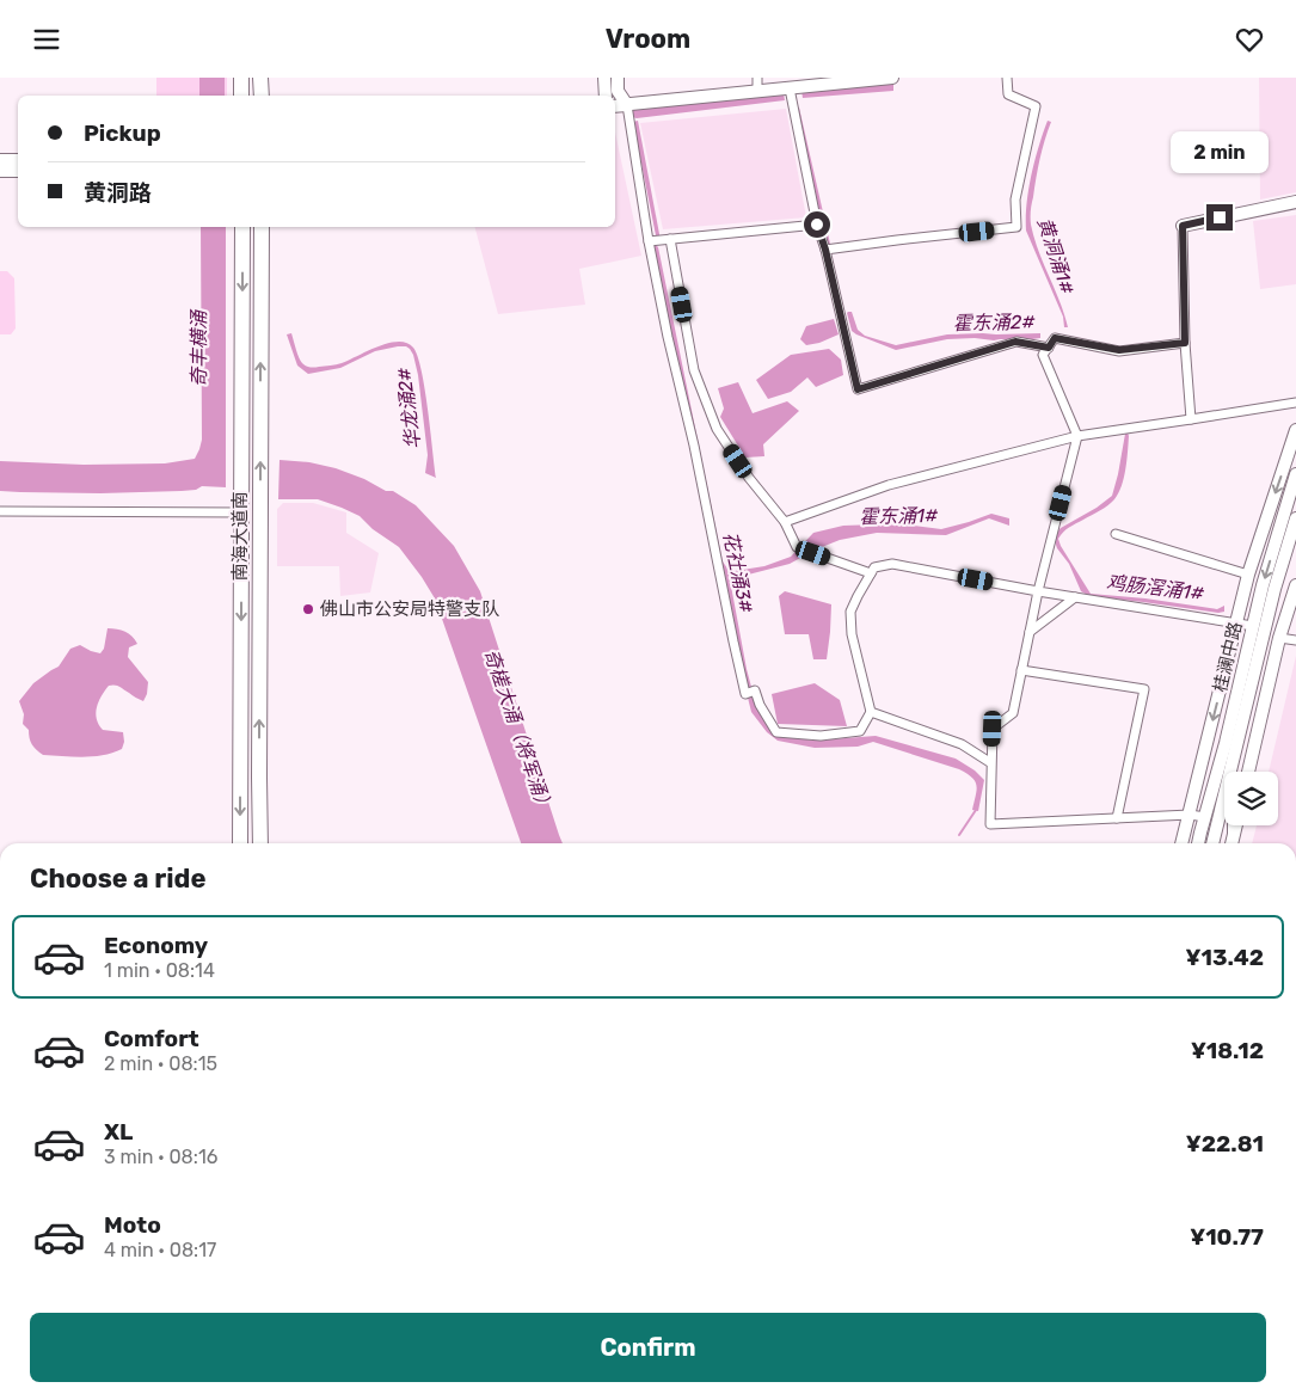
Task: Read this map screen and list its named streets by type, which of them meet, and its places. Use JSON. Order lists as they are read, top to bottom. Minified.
{"streets":{"highway":["南海大道南"],"main road":["桂澜中路"]},"water":["黄洞涌1#","霍东涌2#","奇丰横涌","华龙涌2#","霍东涌1#","花社涌3#","鸡肠滘涌1#","奇槎大涌（将军涌）"],"places":["佛山市公安局特警支队"],"page":{"header":"Vroom","banner":["Pickup","黄洞路"],"bubble":"2 min","heading":"Choose a ride","list":[{"name":"Economy","note":"1 min · 08:14","value":"¥13.42"},{"name":"Comfort","note":"2 min · 08:15","value":"¥18.12"},{"name":"XL","note":"3 min · 08:16","value":"¥22.81"},{"name":"Moto","note":"4 min · 08:17","value":"¥10.77"}],"buttons":"Confirm"}}
